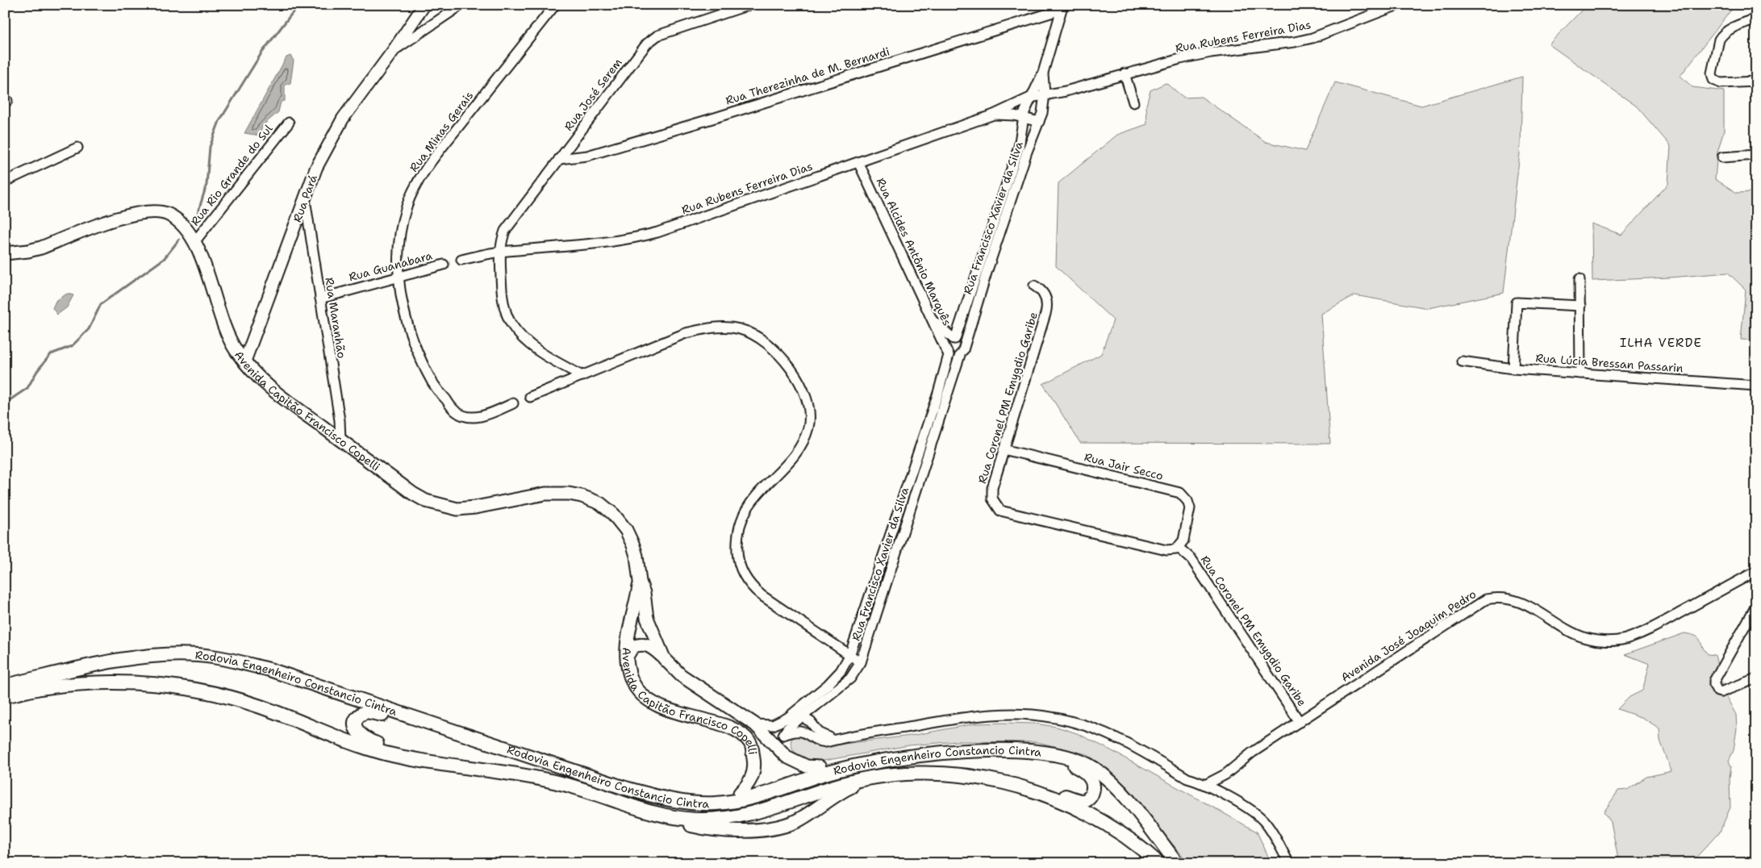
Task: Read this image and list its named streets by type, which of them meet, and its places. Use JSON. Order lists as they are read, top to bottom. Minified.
{"streets":{"main road":["Avenida Capitão Francisco Copelli","Rodovia Engenheiro Constancio Cintra"],"street":["Rua Rubens Ferreira Dias","Rua Therezinha de M. Bernardi","Rua José Serem","Rua Minas Gerais","Rua Rio Grande do Sul","Rua Pará","Rua Francisco Xavier da Silva","Rua Alcides Antônio Marquês","Rua Guanabara","Rua Maranhão","Rua Lúcia Bressan Passarin","Rua Coronel PM Emygdio Garibe","Rua Jair Secco","Avenida José Joaquim Pedro"]},"crossings":[["Rua Rubens Ferreira Dias","Rua José Serem"],["Rua Rubens Ferreira Dias","Rua Francisco Xavier da Silva"],["Rua Rubens Ferreira Dias","Rua Alcides Antônio Marquês"],["Rua Therezinha de M. Bernardi","Rua José Serem"],["Rua Minas Gerais","Rua Guanabara"],["Rua Rio Grande do Sul","Avenida Capitão Francisco Copelli"],["Rua Pará","Rua Maranhão"],["Rua Pará","Avenida Capitão Francisco Copelli"],["Rua Francisco Xavier da Silva","Rua Alcides Antônio Marquês"],["Rua Francisco Xavier da Silva","Avenida Capitão Francisco Copelli"],["Rua Guanabara","Rua Maranhão"],["Rua Maranhão","Avenida Capitão Francisco Copelli"],["Rua Coronel PM Emygdio Garibe","Rua Jair Secco"],["Rua Coronel PM Emygdio Garibe","Avenida José Joaquim Pedro"]],"districts":["ILHA VERDE"]}
